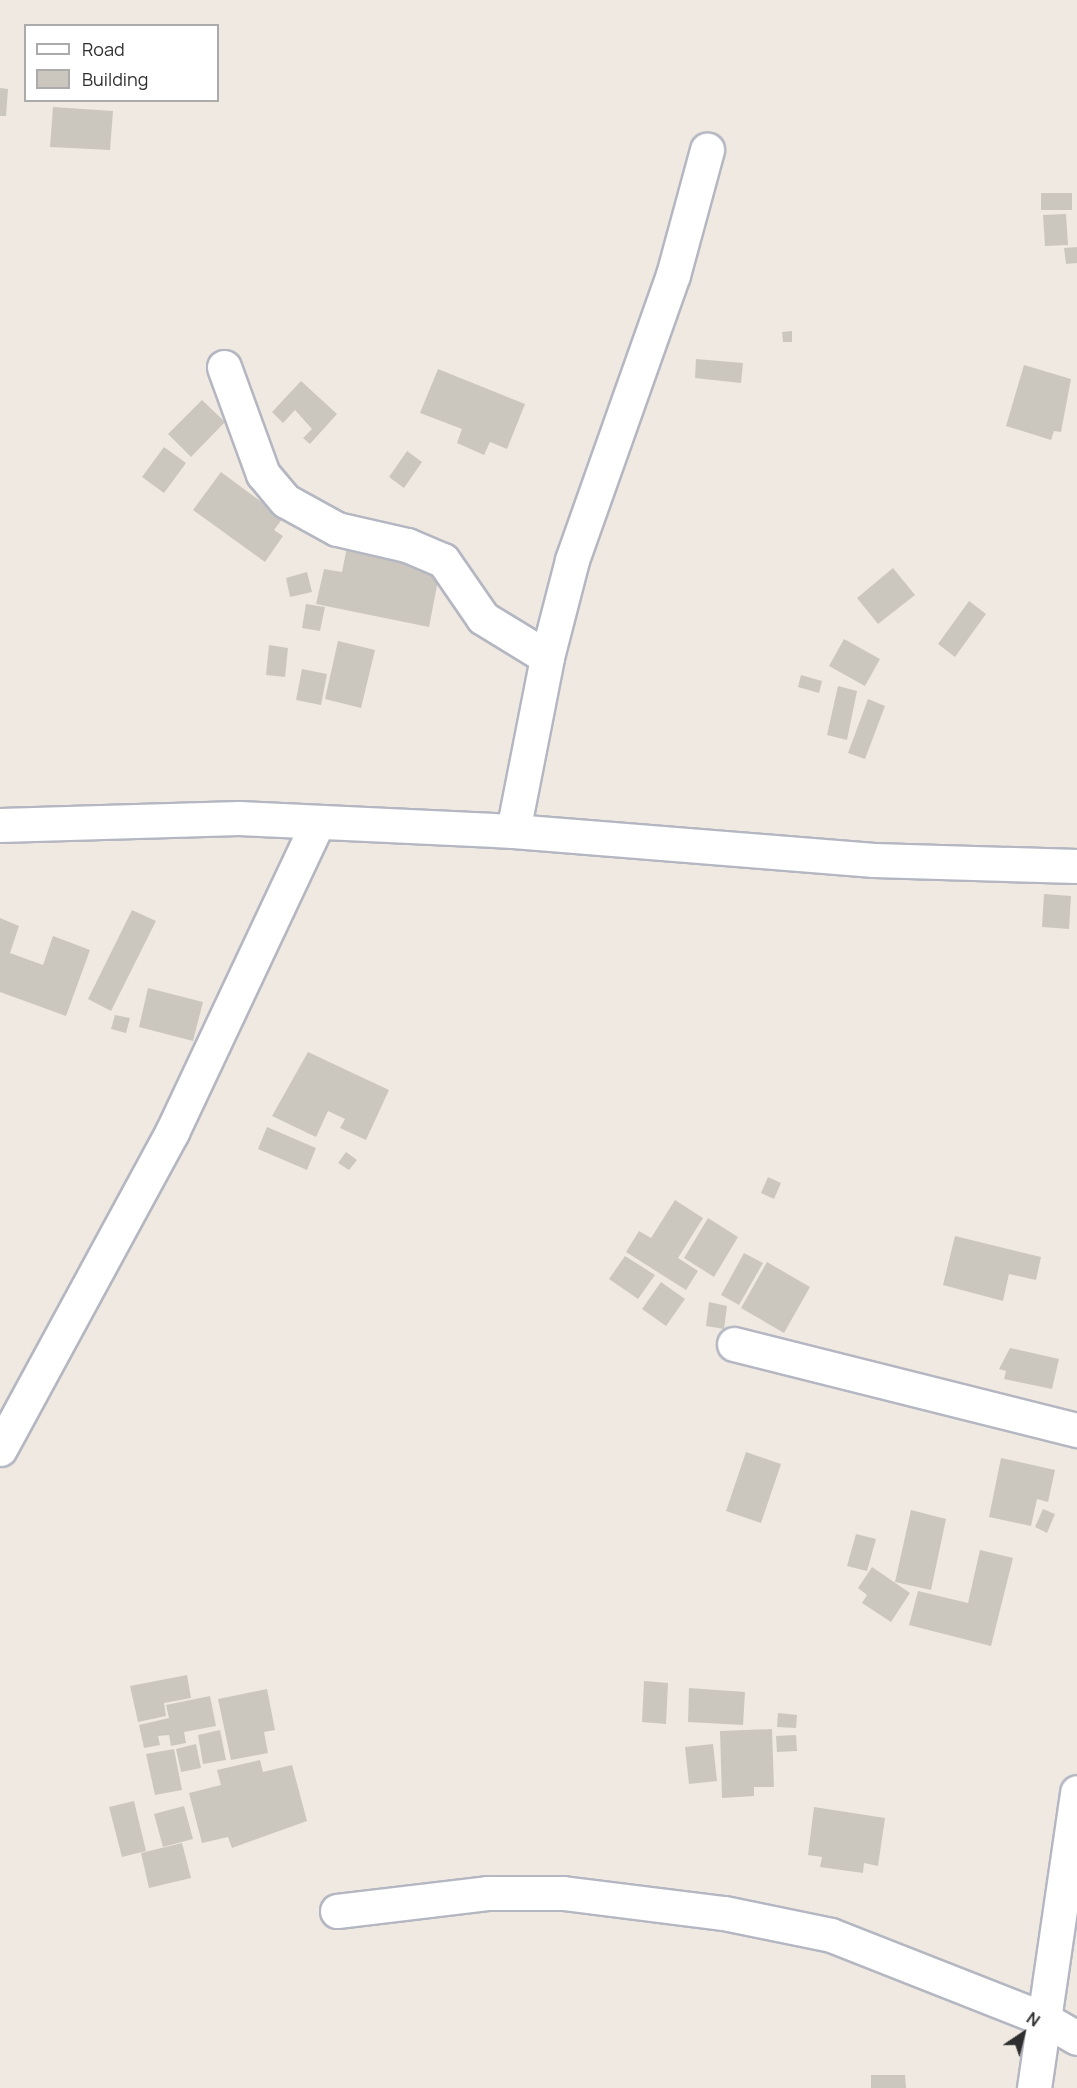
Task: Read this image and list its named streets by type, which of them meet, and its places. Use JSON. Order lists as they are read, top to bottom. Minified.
{"legend":["Road","Building"],"north":"top right"}
